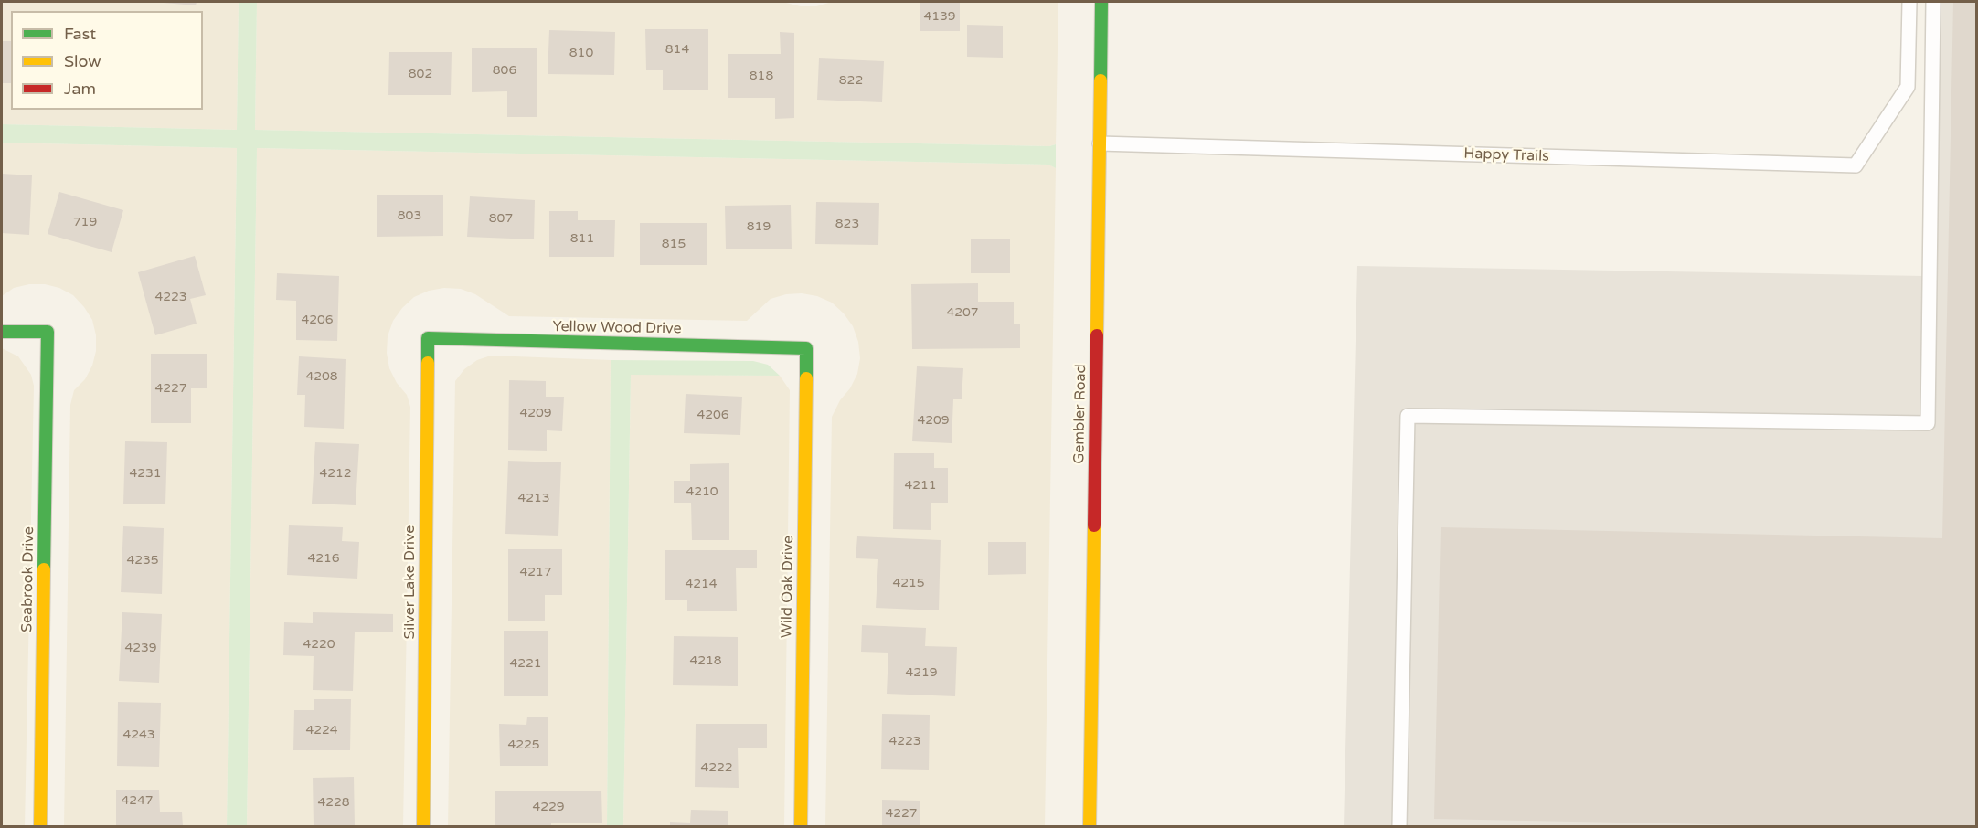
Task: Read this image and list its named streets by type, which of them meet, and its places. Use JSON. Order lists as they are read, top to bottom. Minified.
{"streets":{"street":["Yellow Wood Drive","Gembler Road","Seabrook Drive","Silver Lake Drive","Wild Oak Drive"],"lane":["Happy Trails"]},"crossings":[["Happy Trails","Gembler Road"],["Yellow Wood Drive","Silver Lake Drive"],["Yellow Wood Drive","Wild Oak Drive"]],"house_numbers":["4139","814","810","806","802","818","822","803","807","719","823","819","811","815","4223","4207","4206","4208","4227","4209","4206","4209","4231","4212","4211","4210","4213","4216","4235","4217","4215","4214","4220","4239","4218","4221","4219","4224","4243","4223","4225","4222","4247","4228","4229","4227"],"legend":["Fast","Slow","Jam"]}
